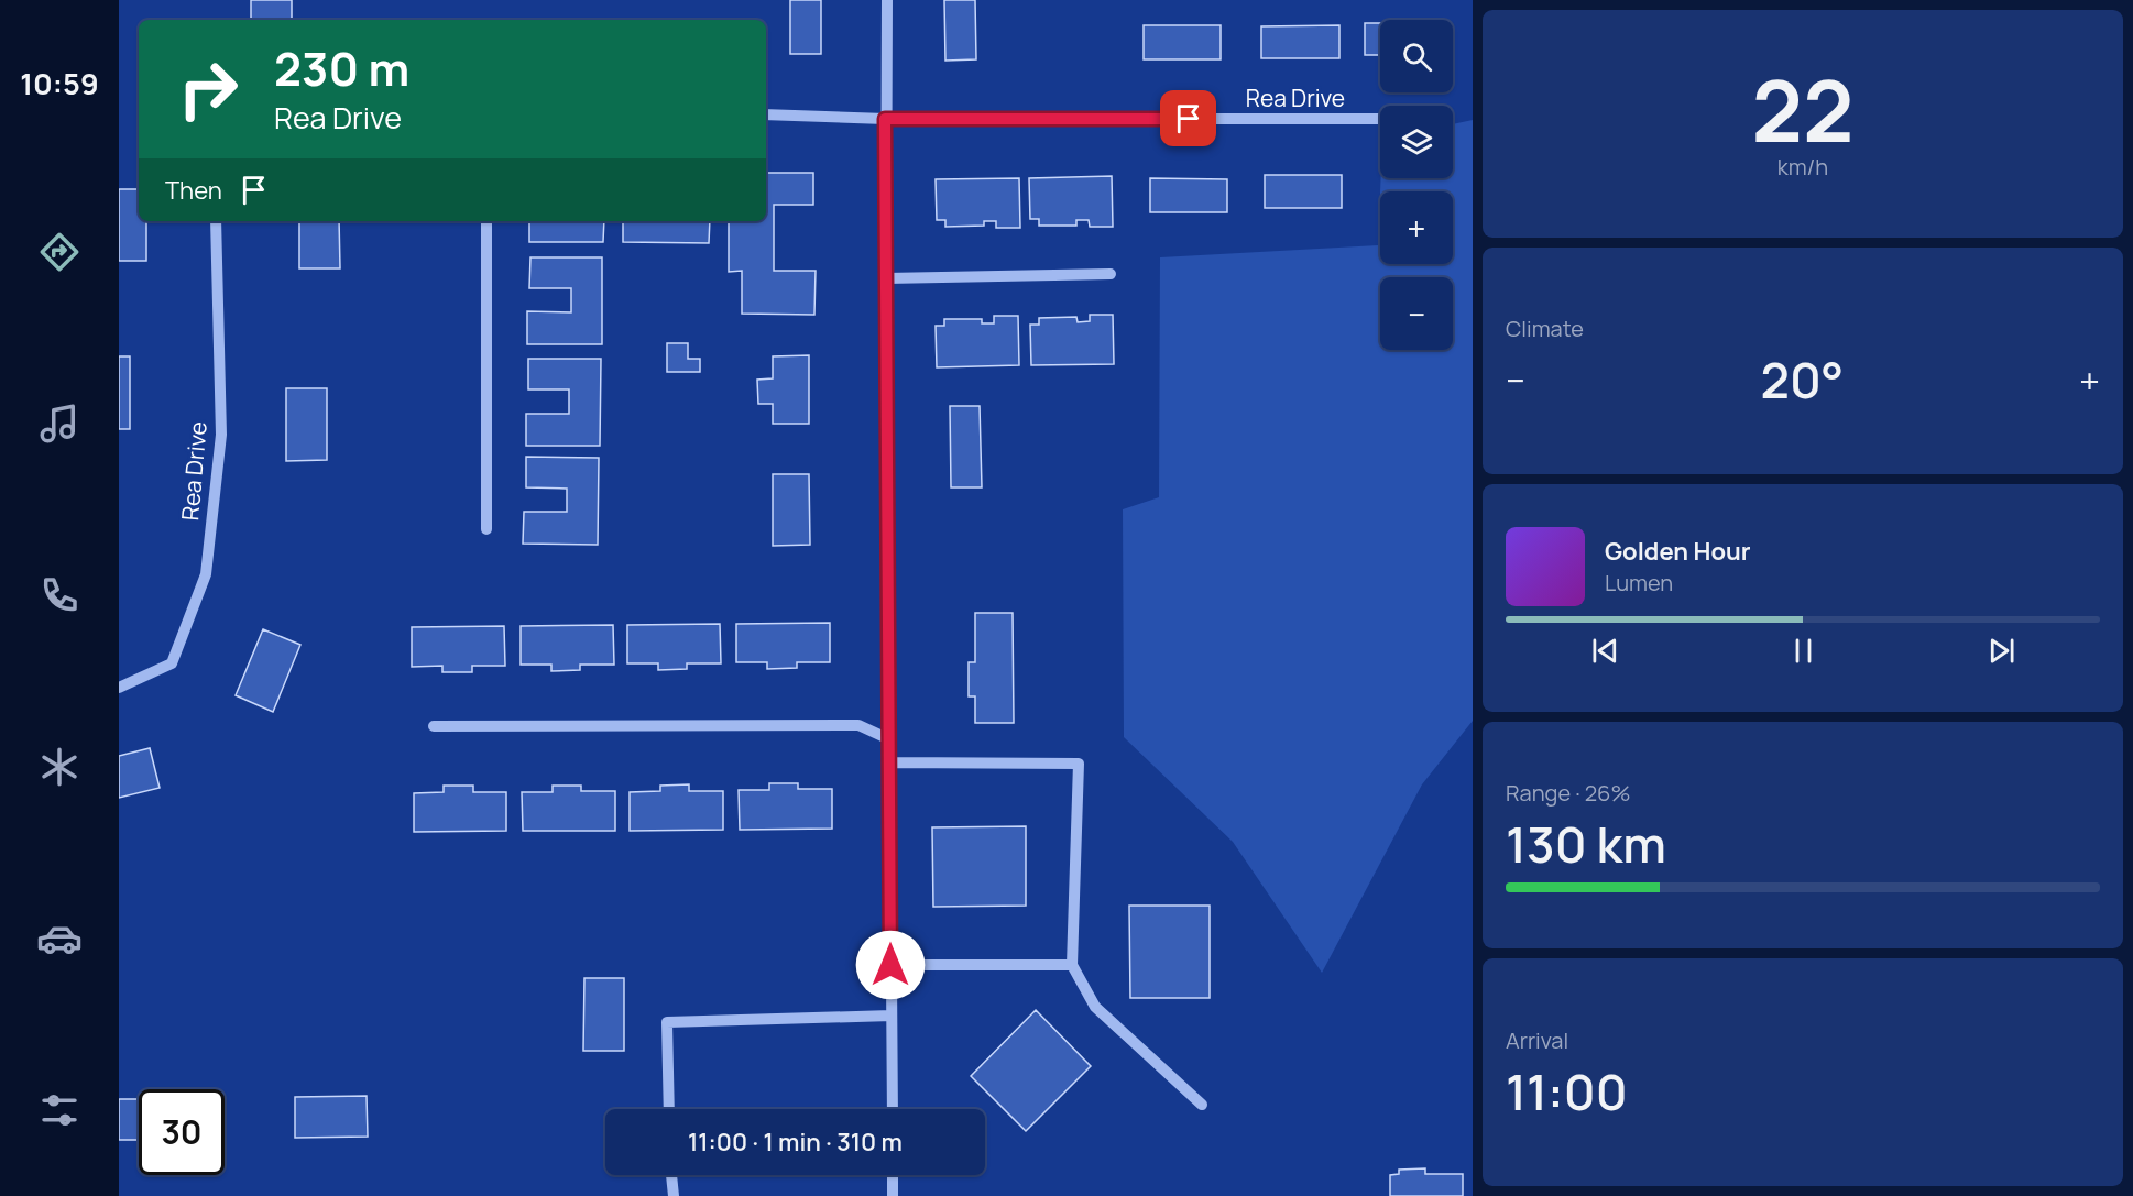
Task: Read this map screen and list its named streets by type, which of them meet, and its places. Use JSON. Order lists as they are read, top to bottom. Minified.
{"streets":{"street":["Rea Drive"]},"page":{"tabs":"10:59","tile":[["22","km/h"],"Climate",["Range · 26%","130 km"],["Arrival","11:00"]],"map_buttons":["+","−"],"turn":["230 m","Rea Drive"],"then":"Then","heat":["−","20°","+"],"song":["Golden Hour","Lumen"],"limit":"30","trip":"11:00 · 1 min · 310 m"}}
